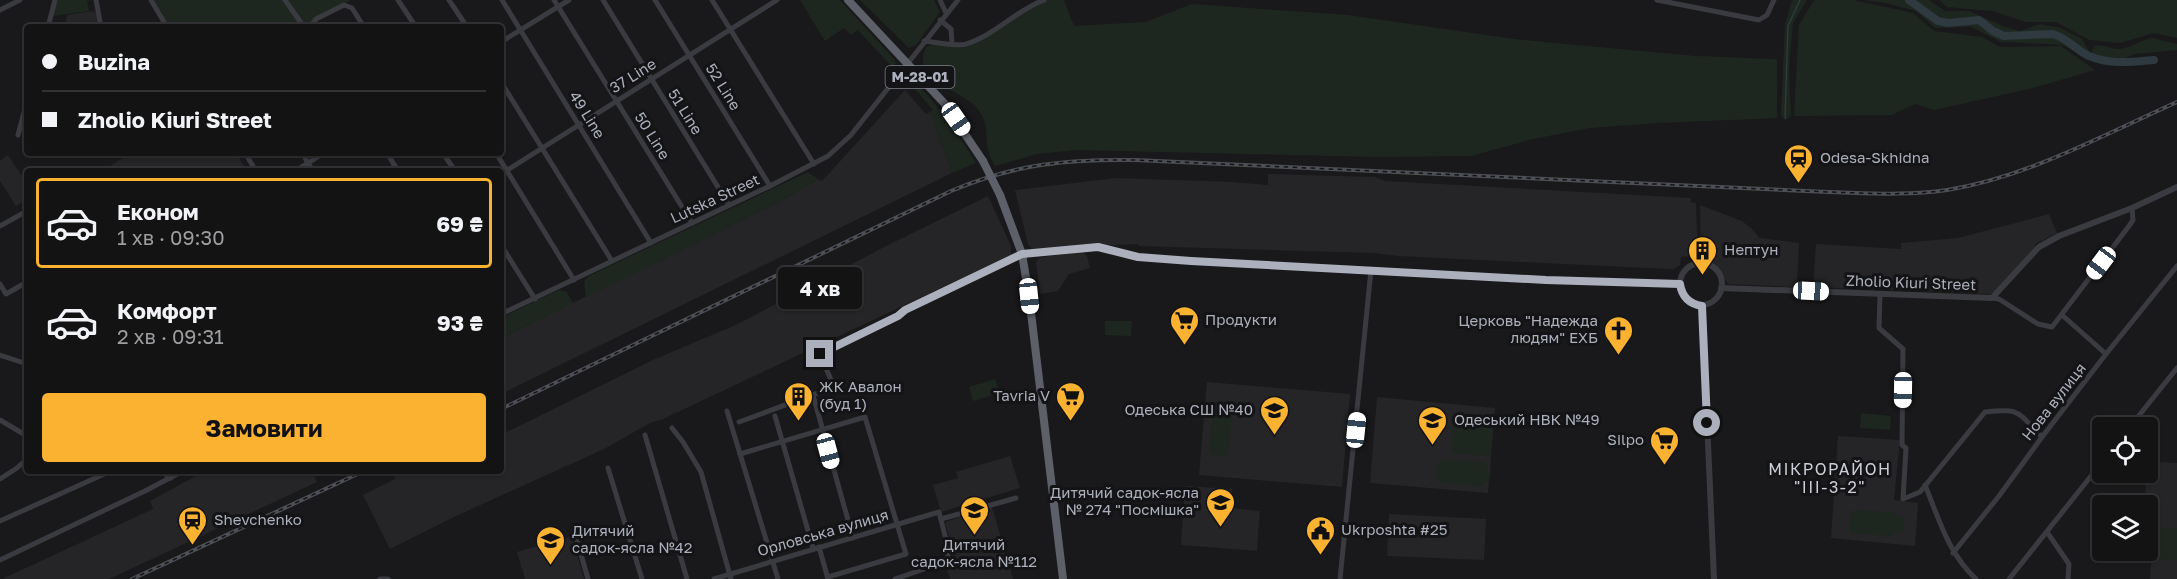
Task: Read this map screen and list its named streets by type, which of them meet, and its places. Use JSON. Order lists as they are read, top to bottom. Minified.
{"streets":{"highway":["М-28-01"],"street":["37 Line","52 Line","51 Line","49 Line","50 Line","Lutska Street","Zholio Kiuri Street","Нова вулиця","Орловська вулиця"]},"crossings":[["37 Line","52 Line"],["37 Line","51 Line"],["37 Line","49 Line"],["37 Line","50 Line"],["М-28-01","Lutska Street"],["52 Line","Lutska Street"],["51 Line","Lutska Street"],["49 Line","Lutska Street"],["50 Line","Lutska Street"]],"districts":["МІКРОРАЙОН \"ІІІ-3-2\""],"places":{"station":["Odesa-Skhidna","Shevchenko"],"building":["Нептун","ЖК Авалон (буд 1)"],"supermarket":["Продукти","Tavria V","Silpo"],"church":["Церковь \"Надежда людям\" ЕХБ"],"school or university":["Одеська СШ №40","Одеський НВК №49","Дитячий садок-ясла № 274 \"Посмішка\"","Дитячий садок-ясла №112","Дитячий садок-ясла №42"],"public building":["Ukrposhta #25"]},"page":{"banner":["Buzina","Zholio Kiuri Street"],"list":[{"name":"Економ","note":"1 хв · 09:30","value":"69 ₴"},{"name":"Комфорт","note":"2 хв · 09:31","value":"93 ₴"}],"bubble":"4 хв","buttons":"Замовити"}}
